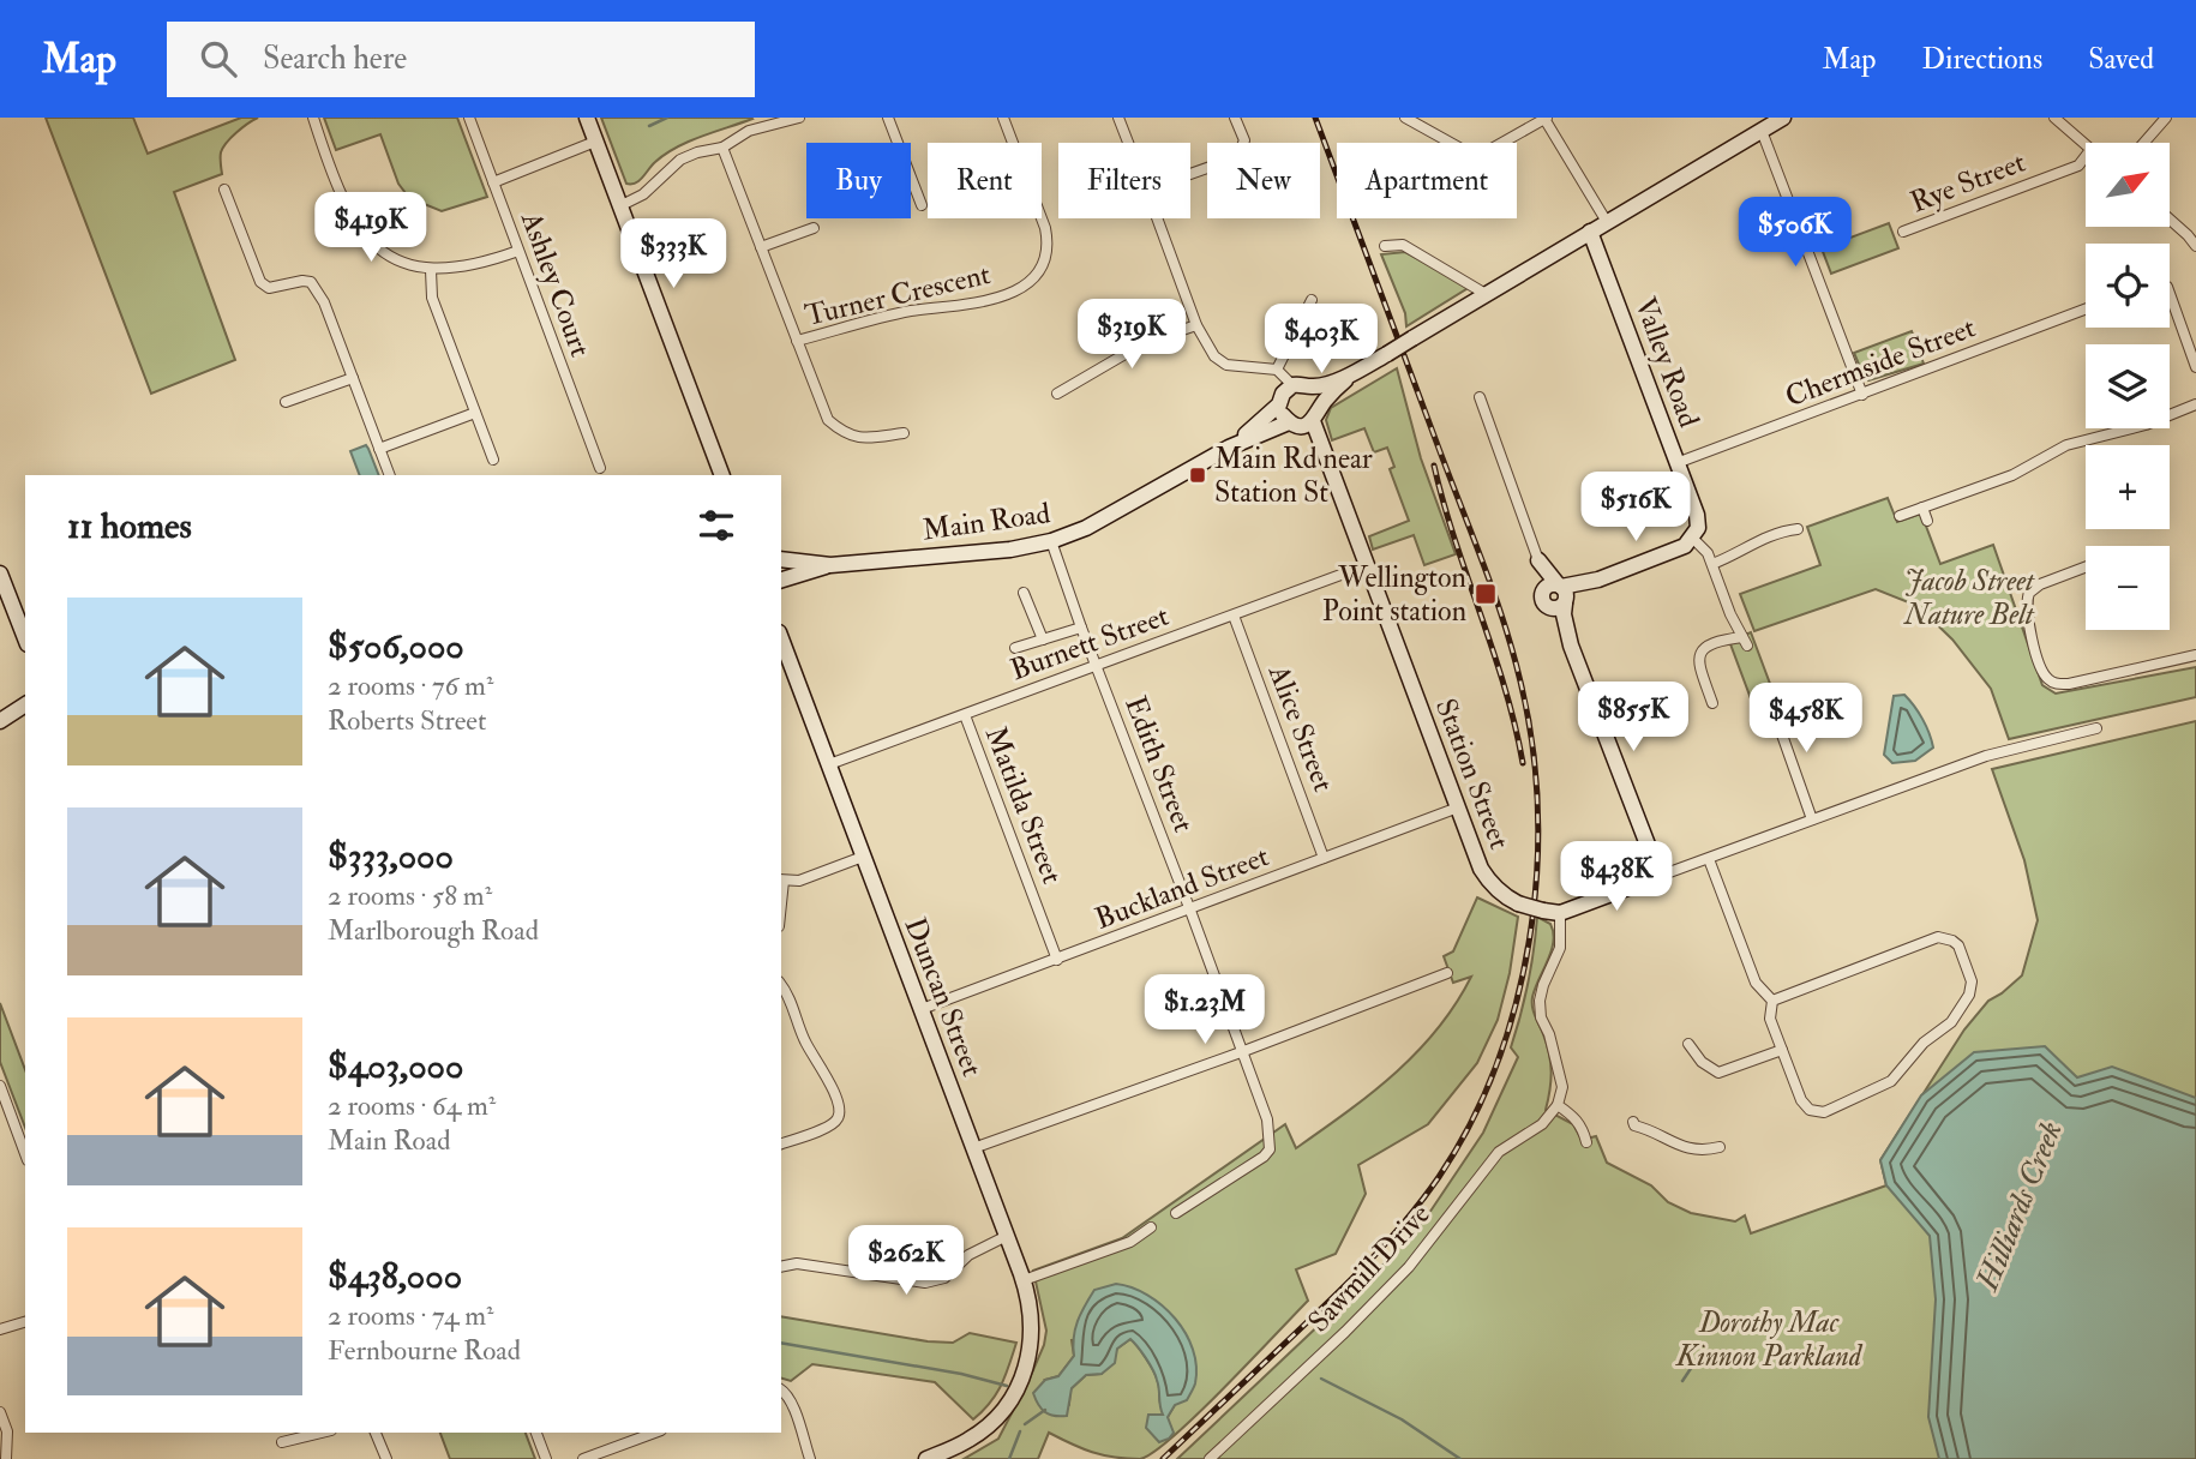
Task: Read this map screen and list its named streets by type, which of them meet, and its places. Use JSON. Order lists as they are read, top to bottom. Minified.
{"streets":{"street":["Rye Street","Ashley Court","Turner Crescent","Valley Road","Chermside Street","Main Road","Burnett Street","Alice Street","Edith Street","Station Street","Matilda Street","Buckland Street","Duncan Street","Sawmill Drive"]},"crossings":[["Valley Road","Chermside Street"],["Main Road","Edith Street"],["Main Road","Station Street"],["Burnett Street","Alice Street"],["Burnett Street","Edith Street"],["Burnett Street","Station Street"],["Burnett Street","Matilda Street"],["Burnett Street","Duncan Street"],["Alice Street","Buckland Street"],["Edith Street","Buckland Street"],["Station Street","Buckland Street"],["Matilda Street","Buckland Street"],["Buckland Street","Duncan Street"]],"water":["Hilliards Creek"],"parks":["Jacob Street Nature Belt","Dorothy Mac Kinnon Parkland"],"places":{"transit":["Main Rd near Station St","Wellington Point station"]},"north":"top right","page":{"header":"Map","search":"Search here","nav":["Map","Directions","Saved"],"map_buttons":["+","−"],"chip":["Buy","Rent","Filters","New","Apartment"],"price":["$419K","$506K","$333K","$319K","$403K","$516K","$855K","$458K","$438K","$1.23M","$262K"],"heading":"11 homes","list":[{"name":"$506,000","note":"2 rooms · 76 m² · Roberts Street"},{"name":"$333,000","note":"2 rooms · 58 m² · Marlborough Road"},{"name":"$403,000","note":"2 rooms · 64 m² · Main Road"},{"name":"$438,000","note":"2 rooms · 74 m² · Fernbourne Road"}]}}
